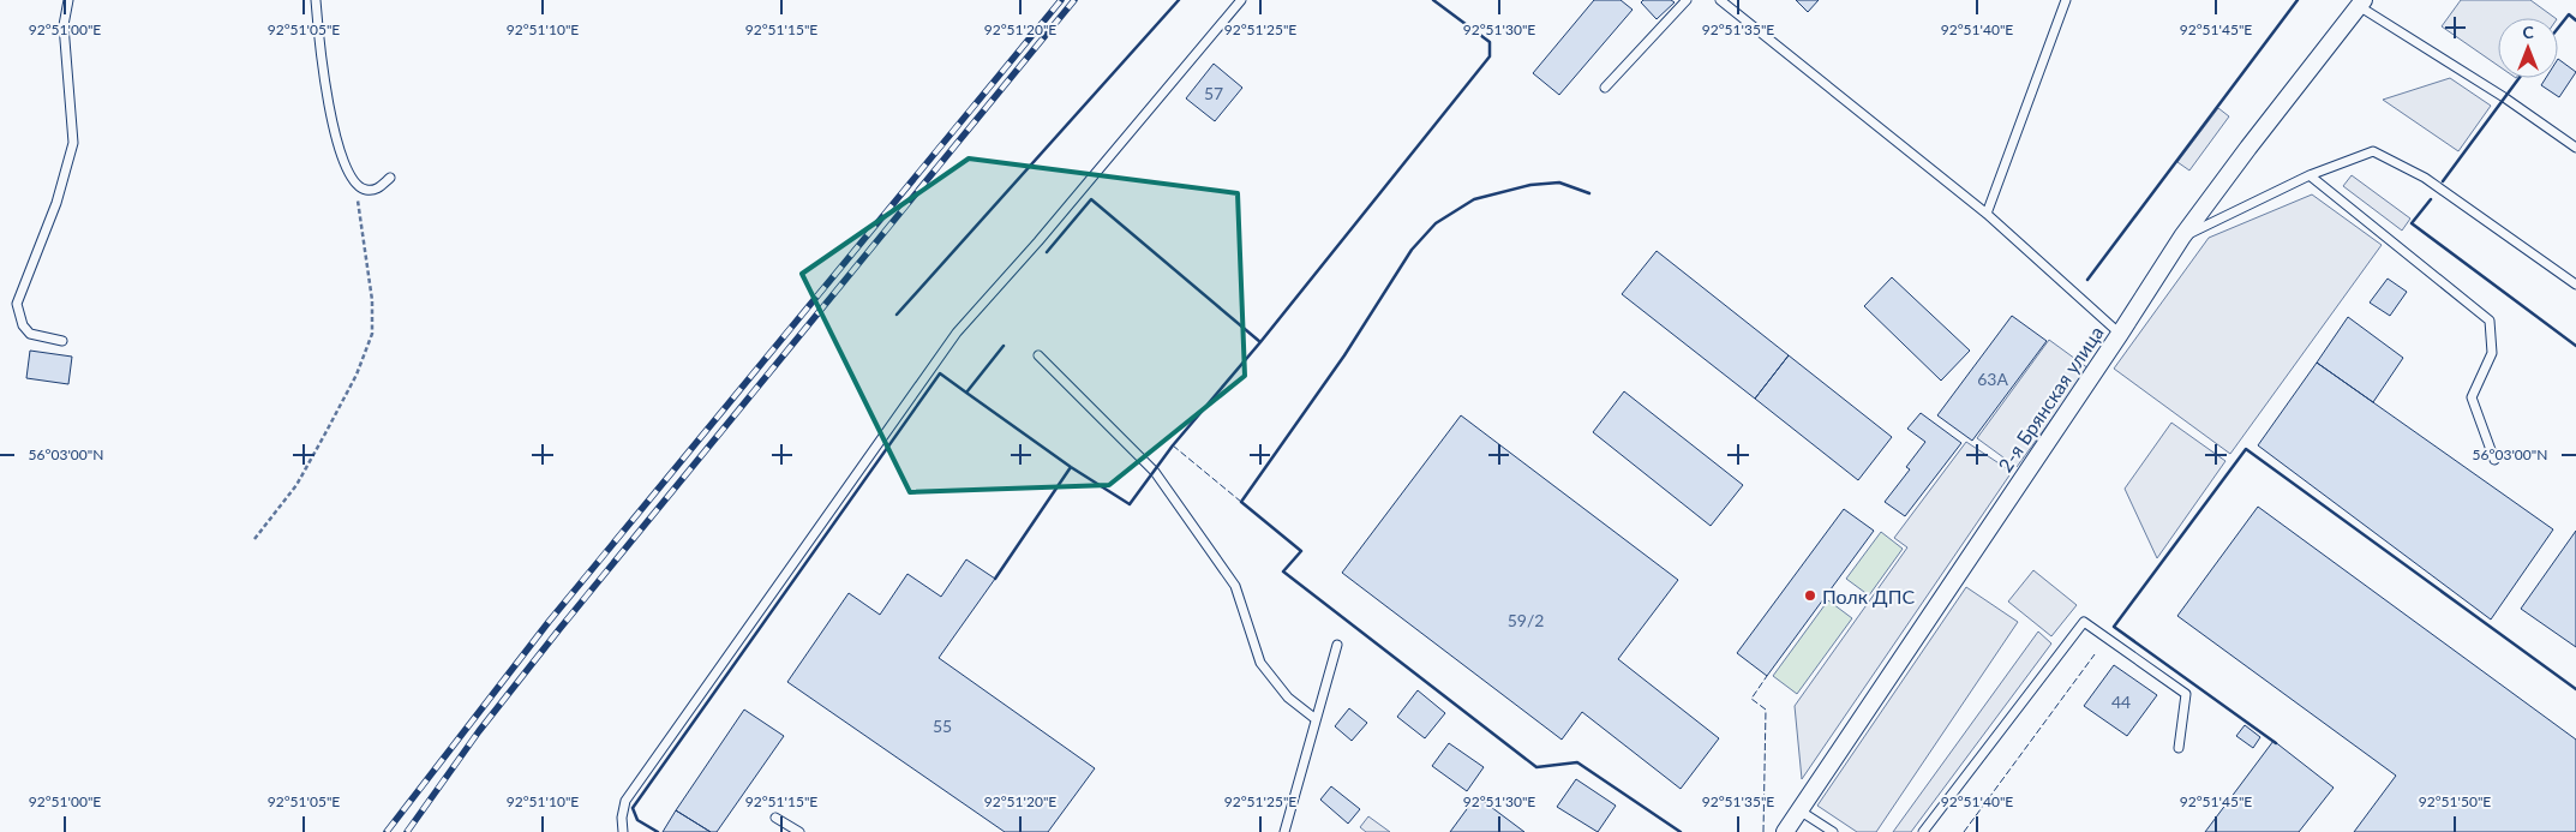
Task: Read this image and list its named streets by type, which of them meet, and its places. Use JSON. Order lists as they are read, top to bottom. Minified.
{"streets":{"street":["2-я Брянская улица"]},"places":["Полк ДПС"],"house_numbers":["57","63А","59/2","44","55"],"north":"top","coordinates":["92°51'00\"E","92°51'05\"E","92°51'10\"E","92°51'15\"E","92°51'20\"E","92°51'25\"E","92°51'30\"E","92°51'35\"E","92°51'40\"E","92°51'45\"E","56°03'00\"N","92°51'50\"E"]}
